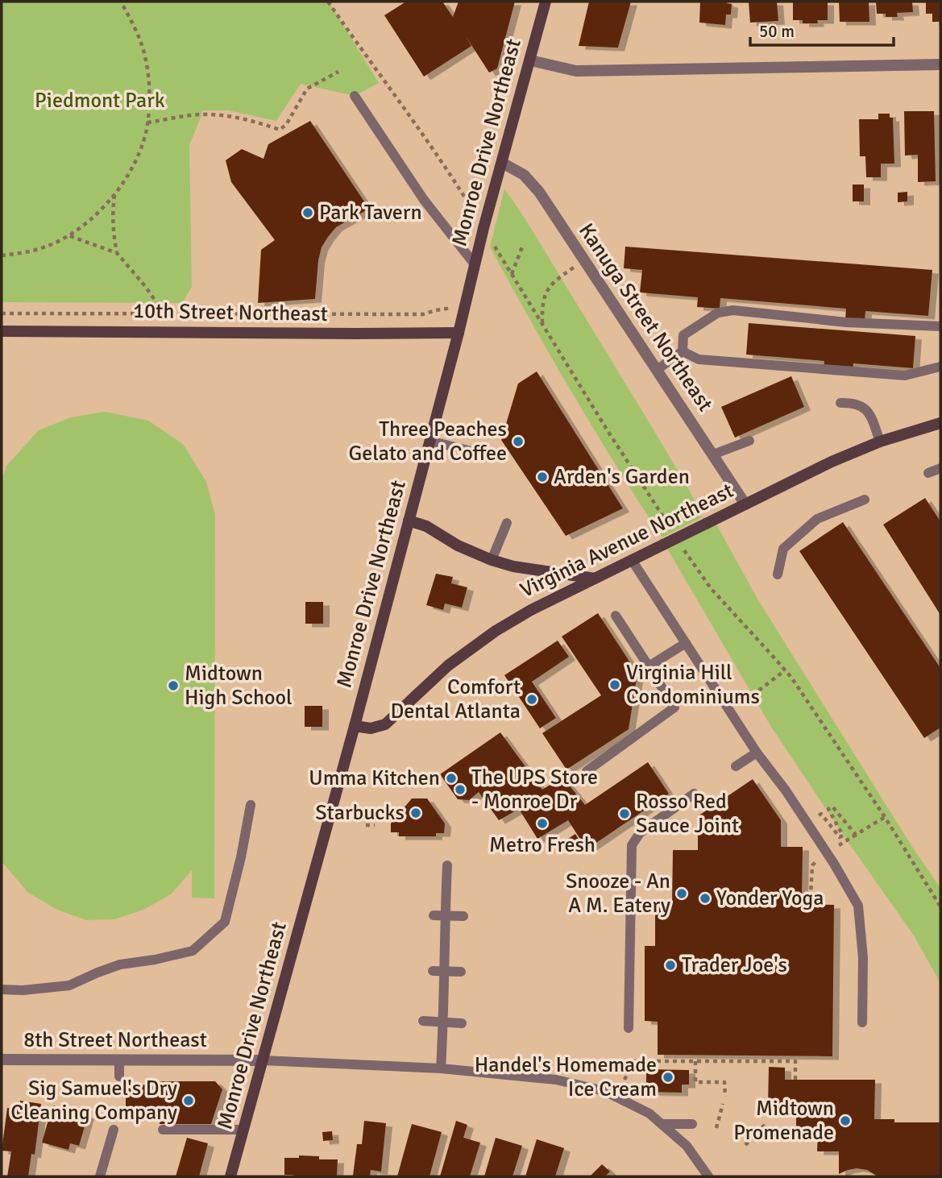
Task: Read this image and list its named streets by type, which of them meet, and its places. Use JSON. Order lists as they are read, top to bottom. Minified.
{"streets":{"main road":["Monroe Drive Northeast","10th Street Northeast","Virginia Avenue Northeast"],"street":["Kanuga Street Northeast","8th Street Northeast"]},"crossings":[["Monroe Drive Northeast","10th Street Northeast"],["Monroe Drive Northeast","Kanuga Street Northeast"],["Monroe Drive Northeast","Virginia Avenue Northeast"],["Monroe Drive Northeast","8th Street Northeast"],["Kanuga Street Northeast","Virginia Avenue Northeast"]],"parks":["Piedmont Park"],"places":["Park Tavern","Three Peaches Gelato and Coffee","Arden's Garden","Virginia Hill Condominiums","Midtown High School","Comfort Dental Atlanta","Umma Kitchen","The UPS Store - Monroe Dr","Starbucks","Rosso Red Sauce Joint","Metro Fresh","Snooze - An A M. Eatery","Yonder Yoga","Trader Joe's","Handel's Homemade Ice Cream","Sig Samuel's Dry Cleaning Company","Midtown Promenade"],"scale_bar":"50 m"}
